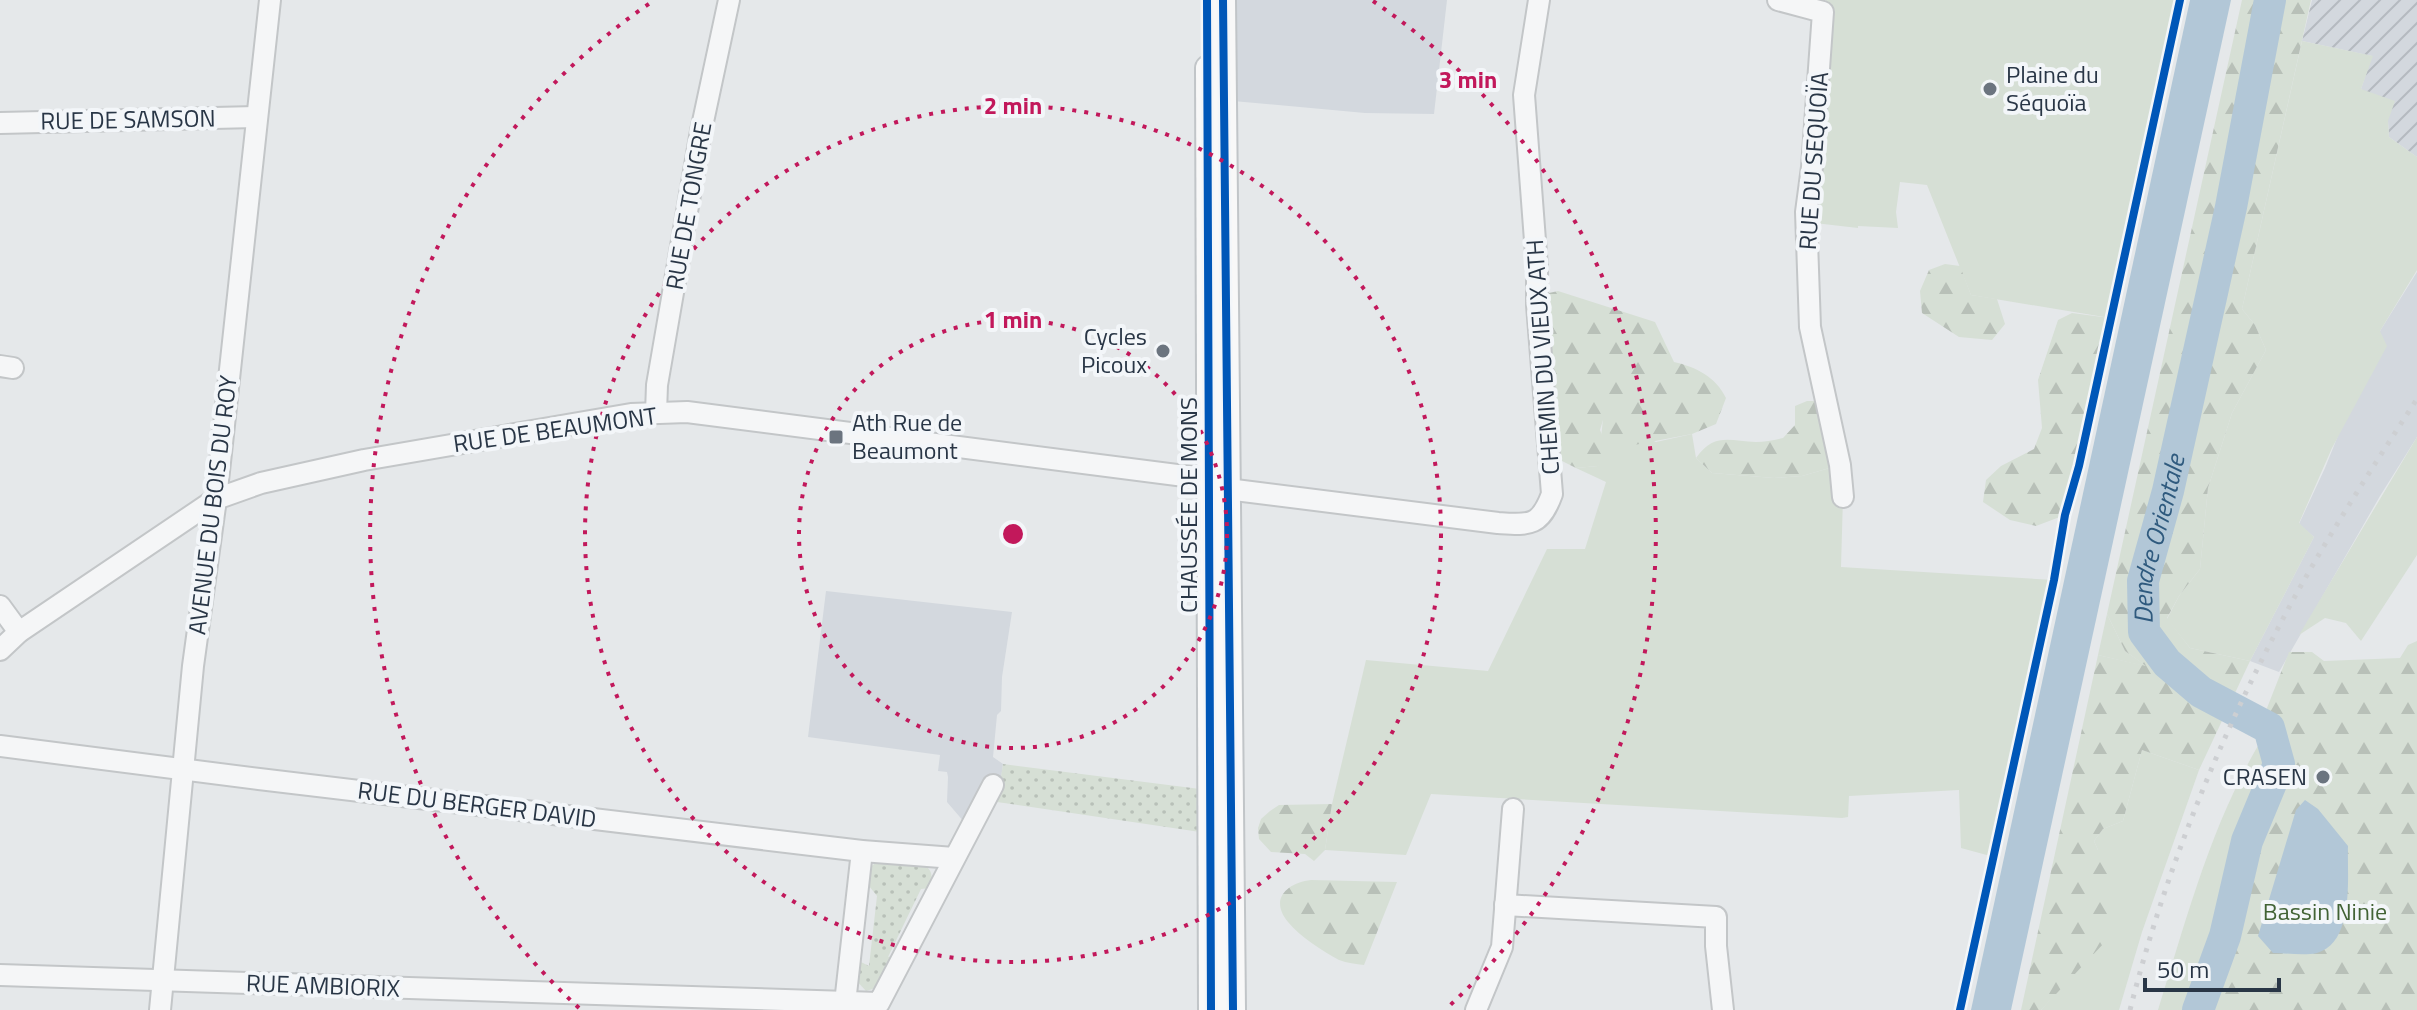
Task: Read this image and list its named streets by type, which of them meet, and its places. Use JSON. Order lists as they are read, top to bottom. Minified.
{"streets":{"main road":["CHAUSSÉE DE MONS"],"street":["RUE DE SAMSON","RUE DU SEQUOÏA","RUE DE TONGRE","CHEMIN DU VIEUX ATH","RUE DE BEAUMONT","AVENUE DU BOIS DU ROY","RUE DU BERGER DAVID","RUE AMBIORIX"]},"crossings":[["RUE DE SAMSON","AVENUE DU BOIS DU ROY"],["RUE DE TONGRE","RUE DE BEAUMONT"],["CHEMIN DU VIEUX ATH","RUE DE BEAUMONT"],["CHEMIN DU VIEUX ATH","CHAUSSÉE DE MONS"],["RUE DE BEAUMONT","AVENUE DU BOIS DU ROY"],["RUE DE BEAUMONT","CHAUSSÉE DE MONS"],["AVENUE DU BOIS DU ROY","RUE DU BERGER DAVID"],["AVENUE DU BOIS DU ROY","RUE AMBIORIX"],["RUE DU BERGER DAVID","RUE AMBIORIX"]],"water":["Dendre Orientale"],"parks":["Bassin Ninie"],"places":{"other":["Plaine du Séquoïa","Cycles Picoux","CRASEN"],"transit":["Ath Rue de Beaumont"]},"scale_bar":"50 m","rings":["3 min","2 min","1 min"]}
